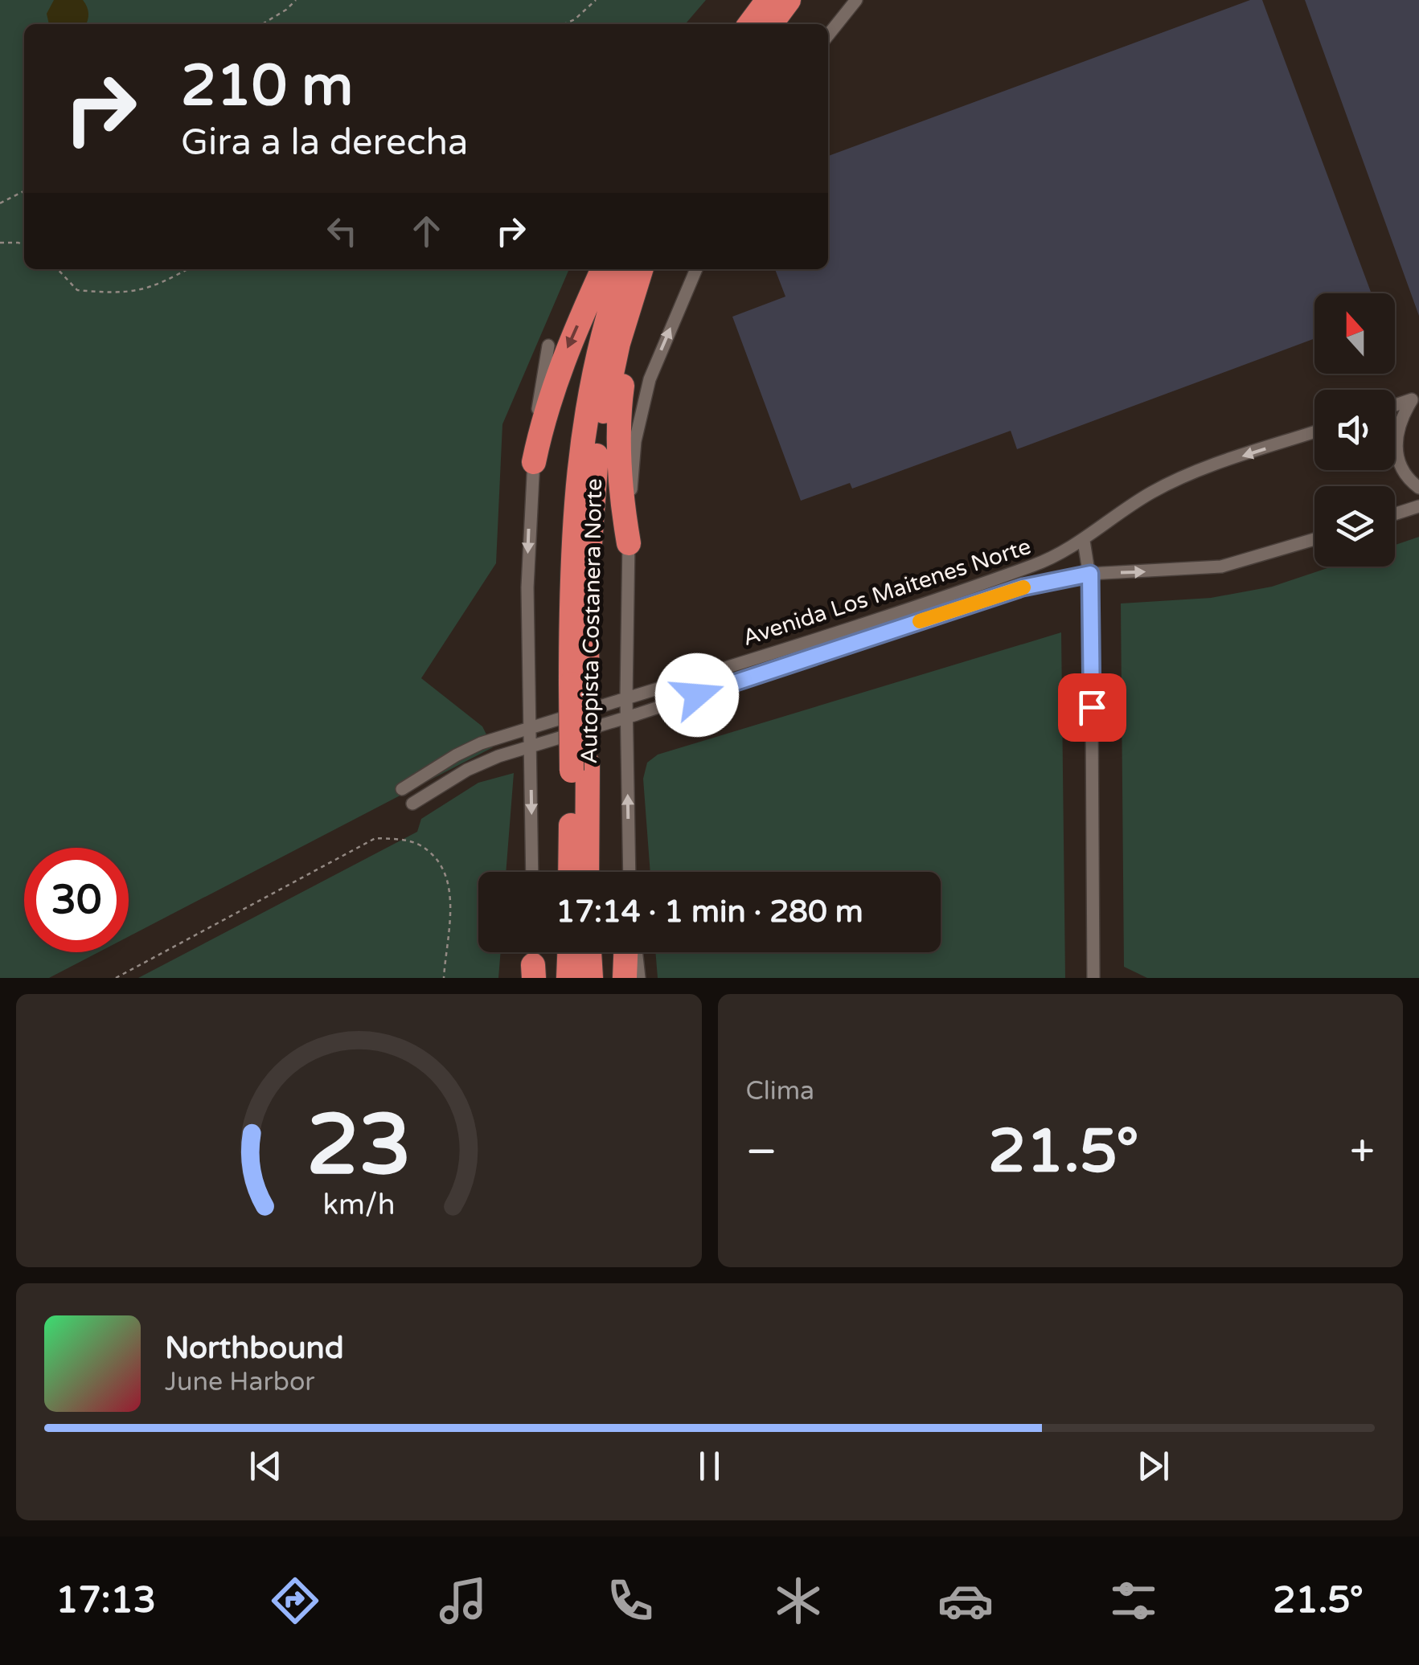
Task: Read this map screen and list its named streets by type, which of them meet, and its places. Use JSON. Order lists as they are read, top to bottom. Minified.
{"streets":{"highway":["Autopista Costanera Norte"],"street":["Avenida Los Maitenes Norte"]},"north":"top","page":{"turn":["210 m","Gira a la derecha"],"limit":"30","trip":"17:14 · 1 min · 280 m","tile":"Clima","heat":["−","21.5°","+"],"song":["Northbound","June Harbor"],"tabs":["17:13","21.5°"],"gauge":["23","km/h"]}}
